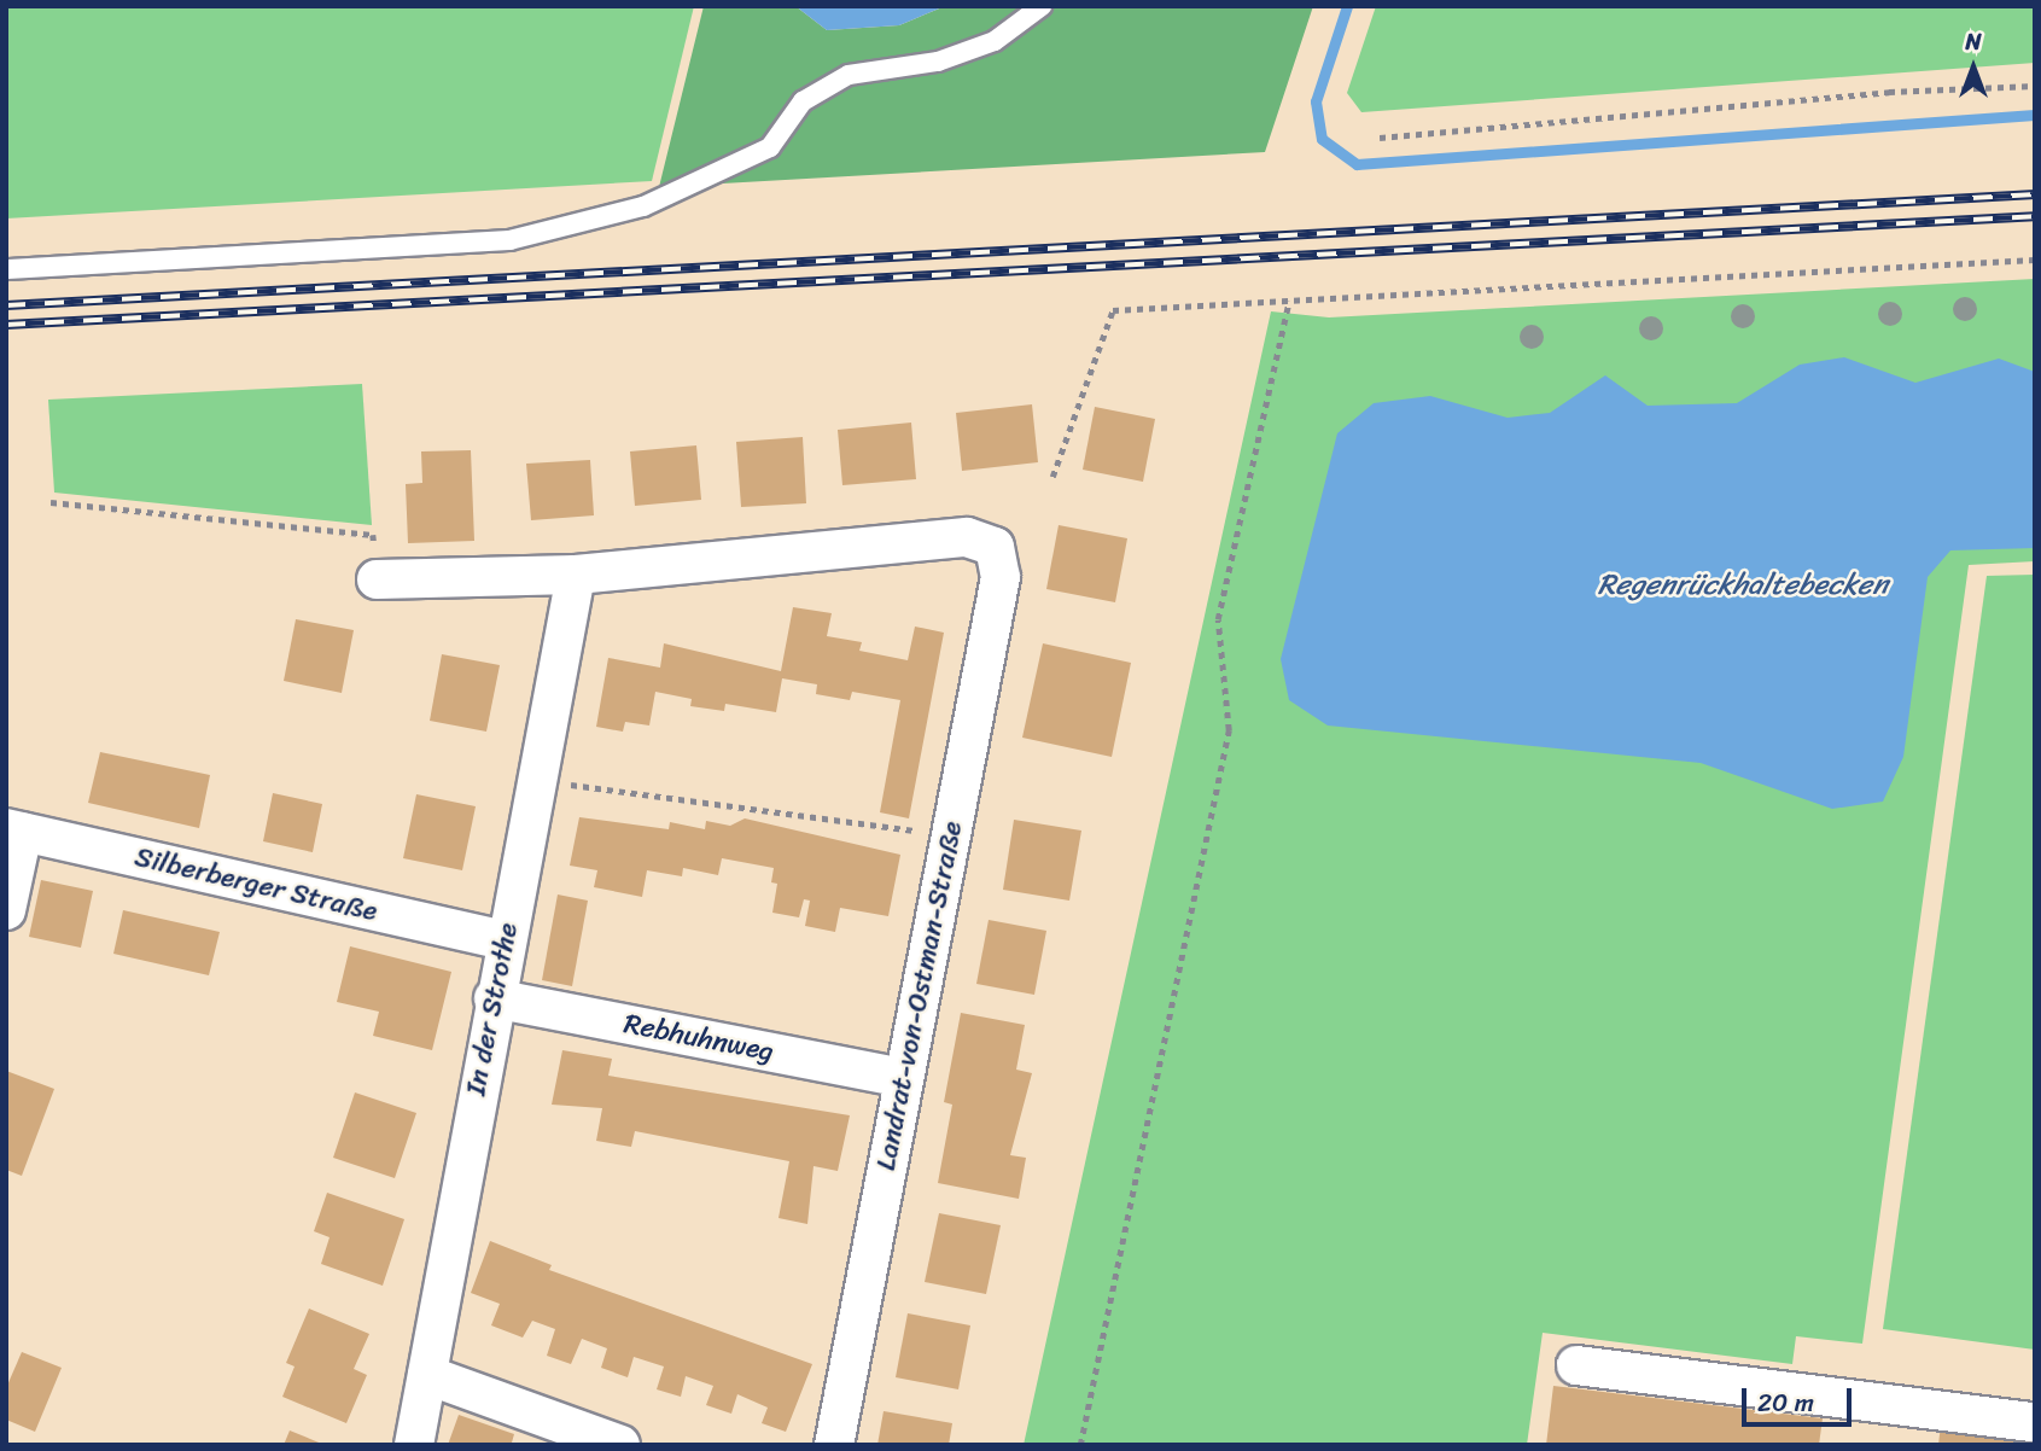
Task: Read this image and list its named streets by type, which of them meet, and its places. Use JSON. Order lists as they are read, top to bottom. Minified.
{"streets":{"street":["Silberberger Straße","Landrat-von-Ostman-Straße","In der Strothe","Rebhuhnweg"]},"crossings":[["Silberberger Straße","In der Strothe"],["Landrat-von-Ostman-Straße","In der Strothe"],["Landrat-von-Ostman-Straße","Rebhuhnweg"],["In der Strothe","Rebhuhnweg"]],"water":["Regenrückhaltebecken"],"scale_bar":"20 m","north":"top"}
